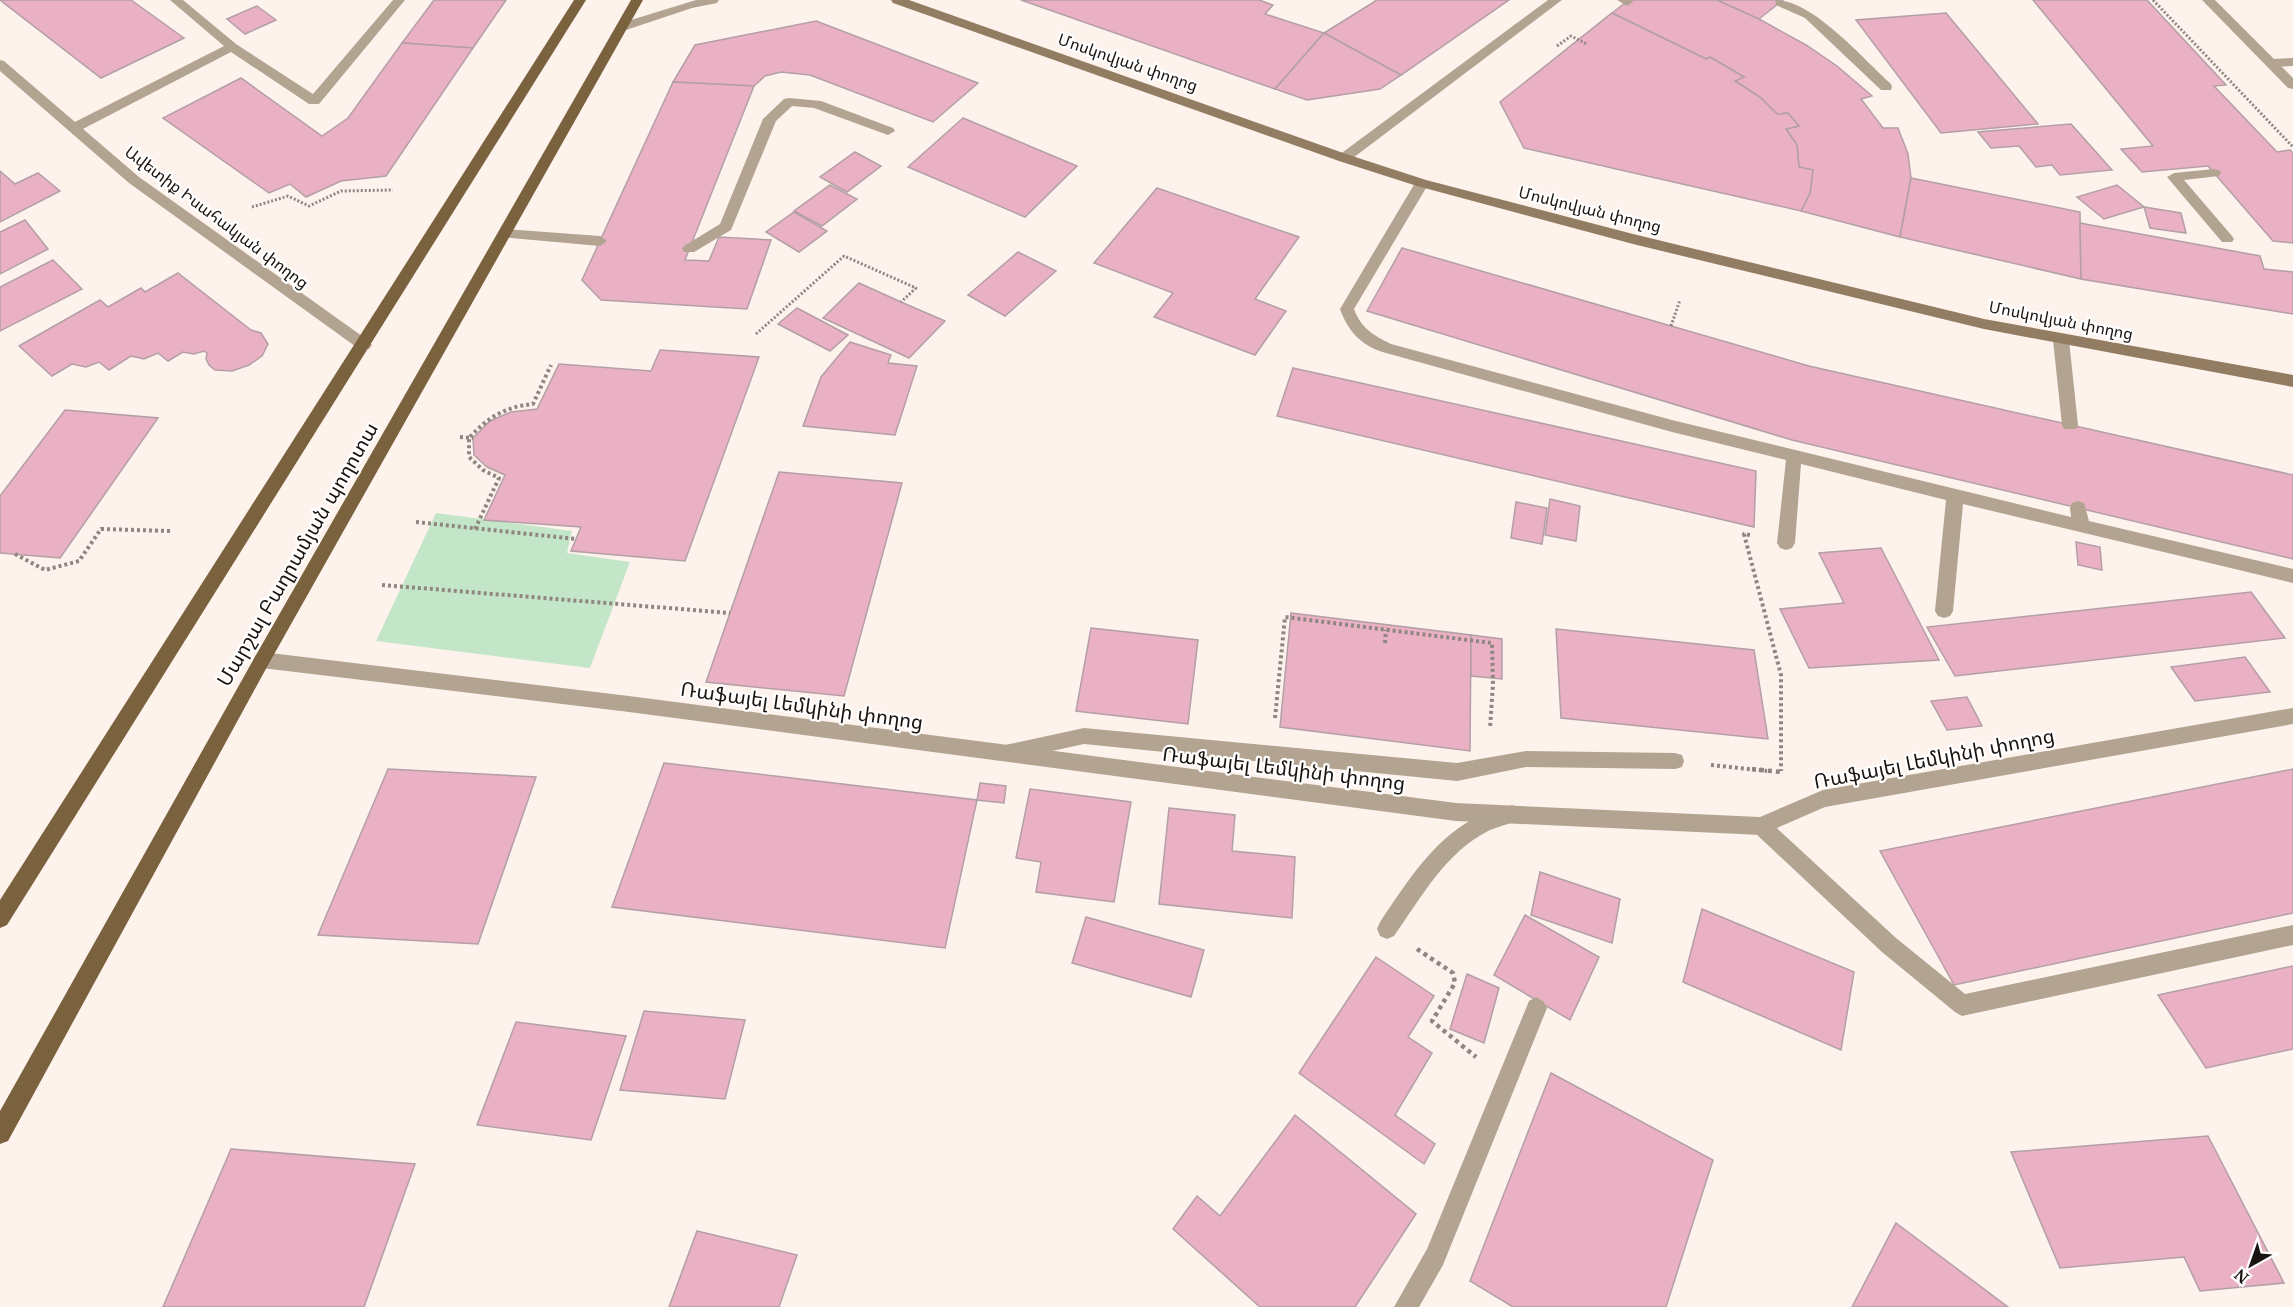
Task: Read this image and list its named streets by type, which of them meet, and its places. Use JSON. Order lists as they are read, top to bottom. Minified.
{"streets":{"main road":["Մոսկովյան փողոց","Մարշալ Բաղրամյան պողոտա"],"street":["Ավետիք Իսահակյան փողոց","Ռաֆայել Լեմկինի փողոց"]},"crossings":[["Մարշալ Բաղրամյան պողոտա","Ռաֆայել Լեմկինի փողոց"]],"north":"bottom left"}
